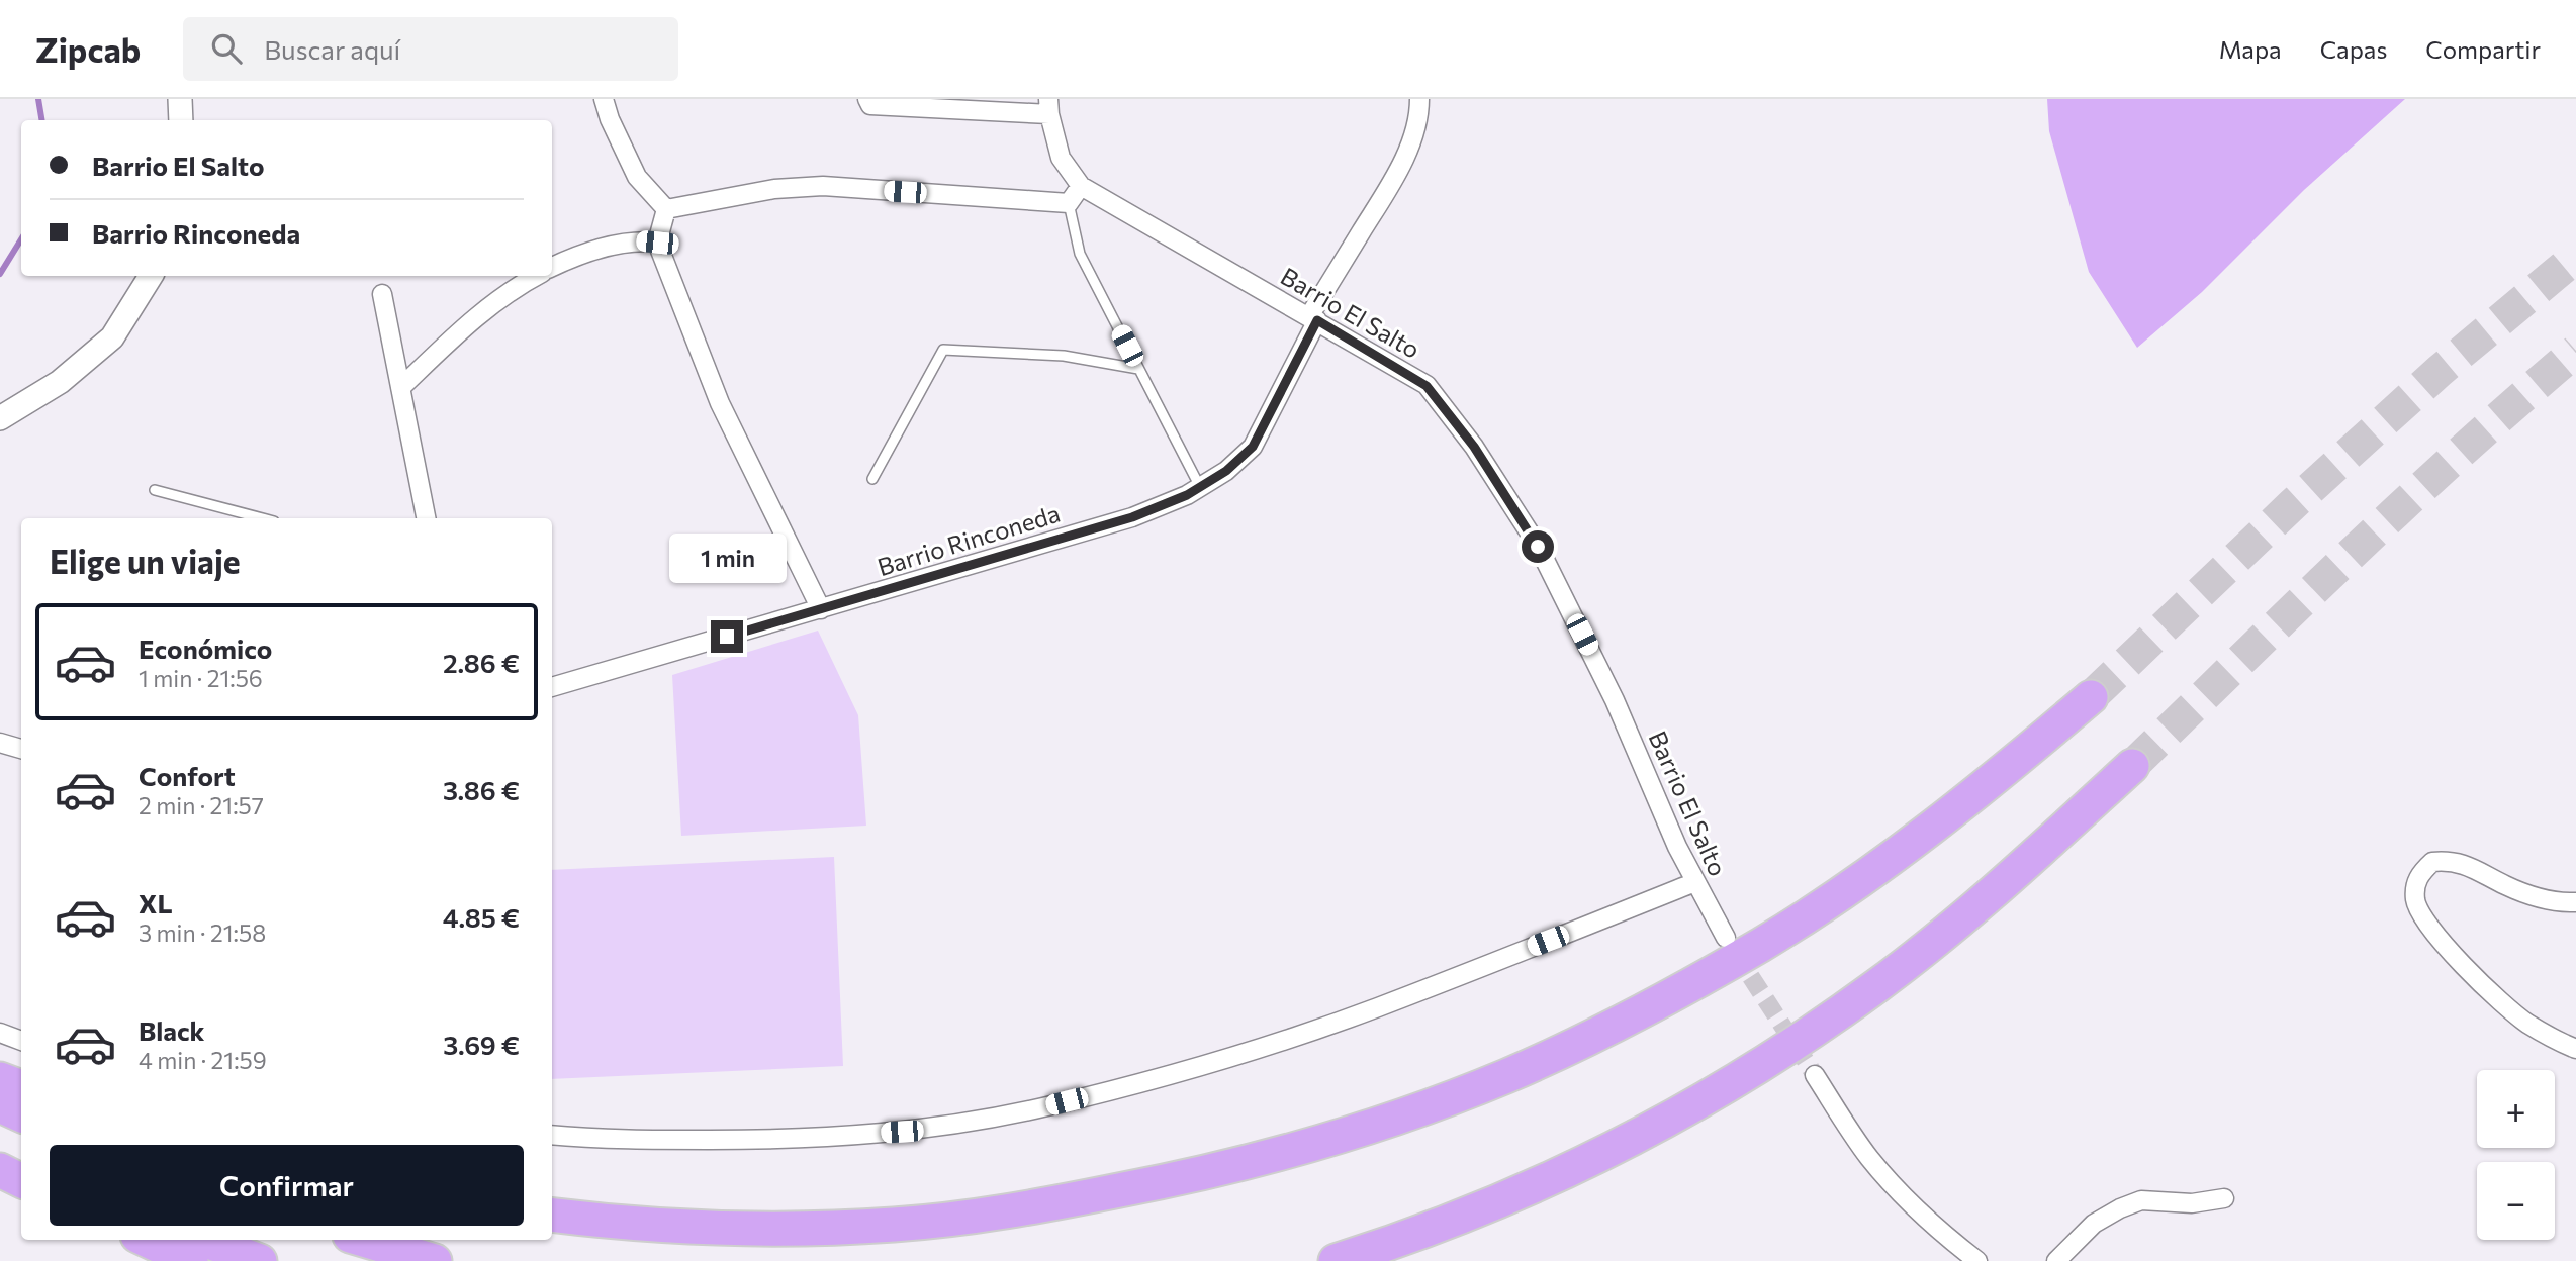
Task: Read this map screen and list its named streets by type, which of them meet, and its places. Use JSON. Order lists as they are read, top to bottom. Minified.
{"streets":{"street":["Barrio El Salto","Barrio Rinconeda"]},"crossings":[["Barrio El Salto","Barrio Rinconeda"]],"page":{"header":"Zipcab","search":"Buscar aquí","nav":["Mapa","Capas","Compartir"],"banner":["Barrio El Salto","Barrio Rinconeda"],"heading":"Elige un viaje","bubble":"1 min","list":[{"name":"Económico","note":"1 min · 21:56","value":"2.86 €"},{"name":"Confort","note":"2 min · 21:57","value":"3.86 €"},{"name":"XL","note":"3 min · 21:58","value":"4.85 €"},{"name":"Black","note":"4 min · 21:59","value":"3.69 €"}],"map_buttons":["+","−"],"buttons":"Confirmar"}}
